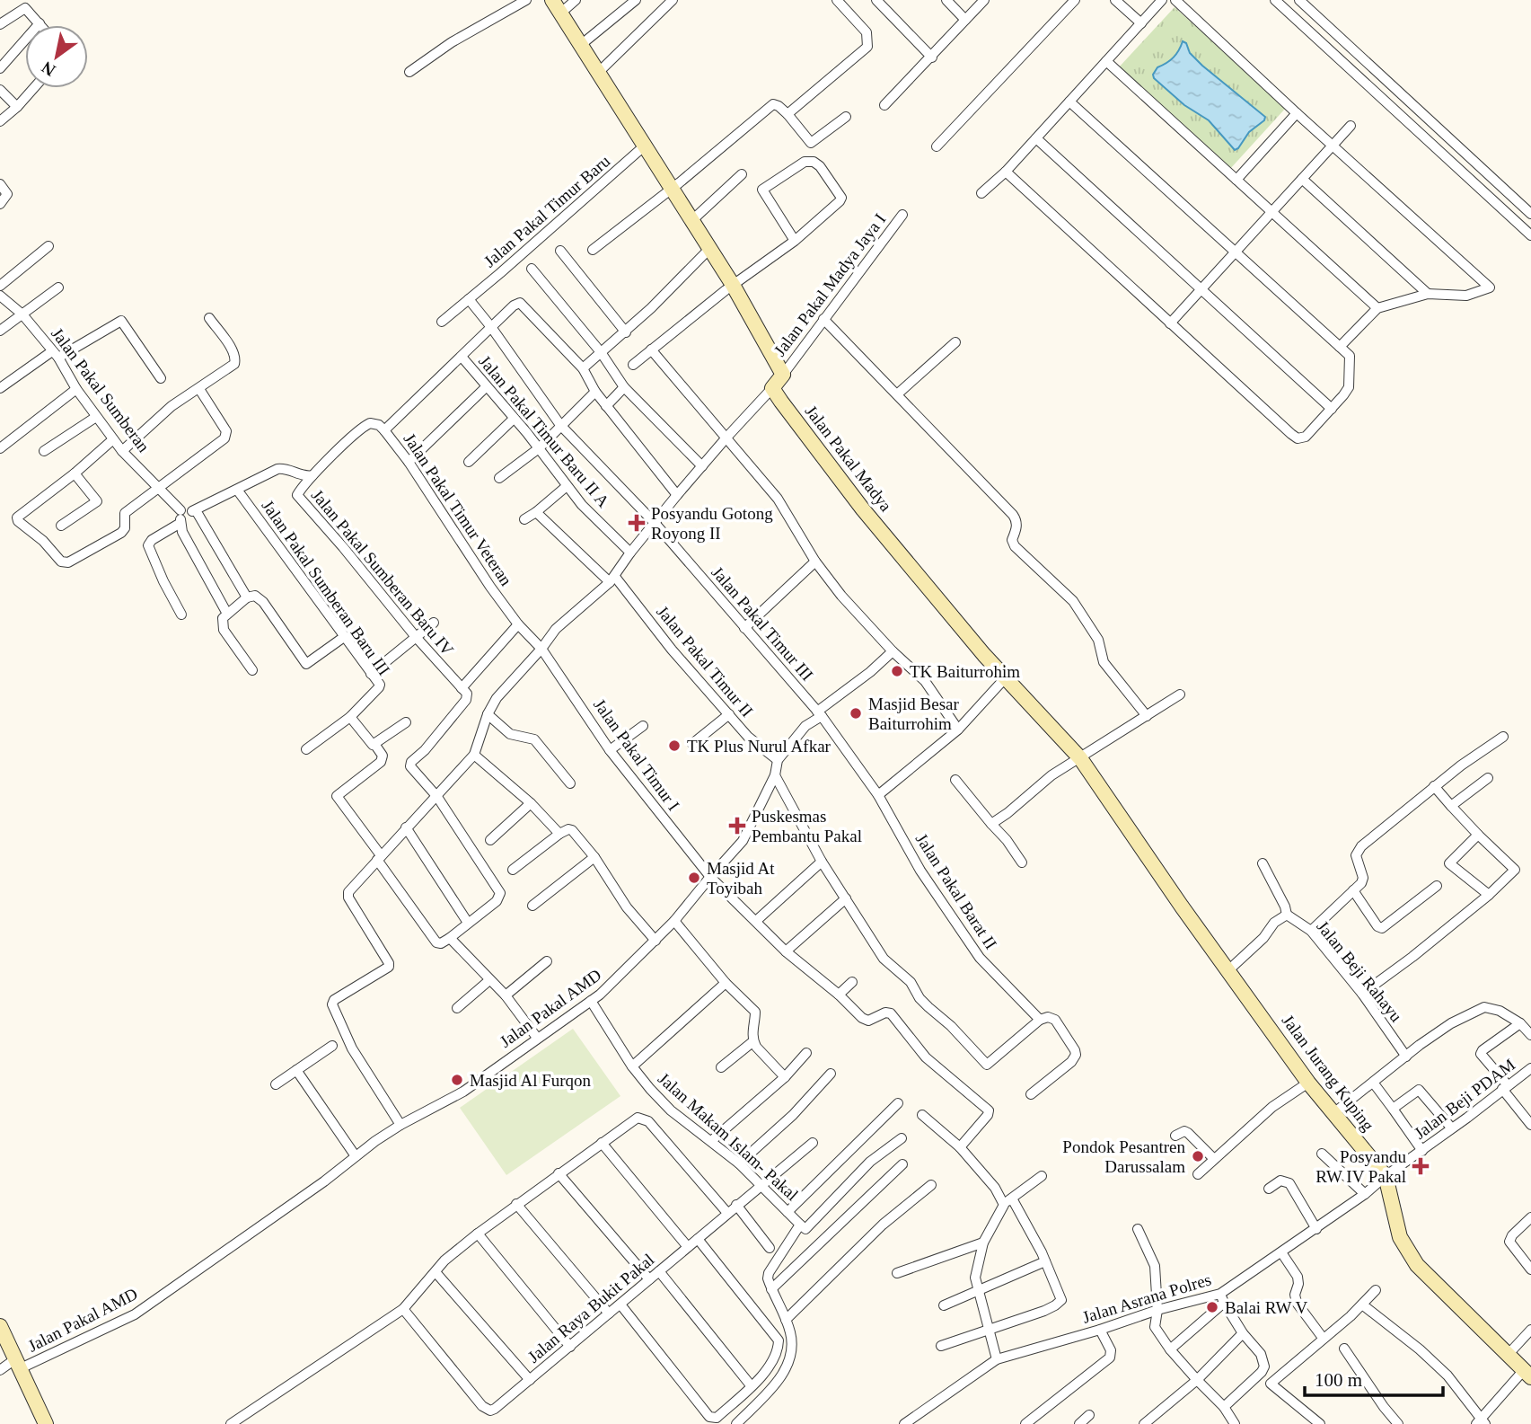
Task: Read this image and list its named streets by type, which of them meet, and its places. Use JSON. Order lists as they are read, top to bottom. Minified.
{"streets":{"street":["Jalan Pakal Timur Baru","Jalan Pakal Madya Jaya I","Jalan Pakal Sumberan","Jalan Pakal Timur Baru II A","Jalan Pakal Madya","Jalan Pakal Timur Veteran","Jalan Pakal Sumberan Baru IV","Jalan Pakal Sumberan Baru III","Jalan Pakal Timur III","Jalan Pakal Timur II","Jalan Pakal Timur I","Jalan Pakal Barat II","Jalan Beji Rahayu","Jalan Pakal AMD","Jalan Jurang Kuping","Jalan Beji PDAM","Jalan Makam Islam- Pakal","Jalan Asrana Polres","Jalan Raya Bukit Pakal"]},"crossings":[["Jalan Pakal Madya","Jalan Jurang Kuping"],["Jalan Pakal Timur Veteran","Jalan Pakal Sumberan Baru IV"],["Jalan Pakal Timur Veteran","Jalan Pakal Timur I"],["Jalan Pakal Timur III","Jalan Pakal AMD"],["Jalan Pakal Timur II","Jalan Pakal AMD"],["Jalan Pakal Timur I","Jalan Pakal AMD"],["Jalan Pakal AMD","Jalan Makam Islam- Pakal"],["Jalan Jurang Kuping","Jalan Beji PDAM"],["Jalan Jurang Kuping","Jalan Asrana Polres"],["Jalan Beji PDAM","Jalan Asrana Polres"],["Jalan Makam Islam- Pakal","Jalan Raya Bukit Pakal"]],"places":{"health":["Posyandu Gotong Royong II","Puskesmas Pembantu Pakal","Posyandu RW IV Pakal"],"other":["TK Baiturrohim","Masjid Besar Baiturrohim","TK Plus Nurul Afkar","Masjid At Toyibah","Masjid Al Furqon","Pondok Pesantren Darussalam","Balai RW V"]},"scale_bar":"100 m","north":"bottom left"}
